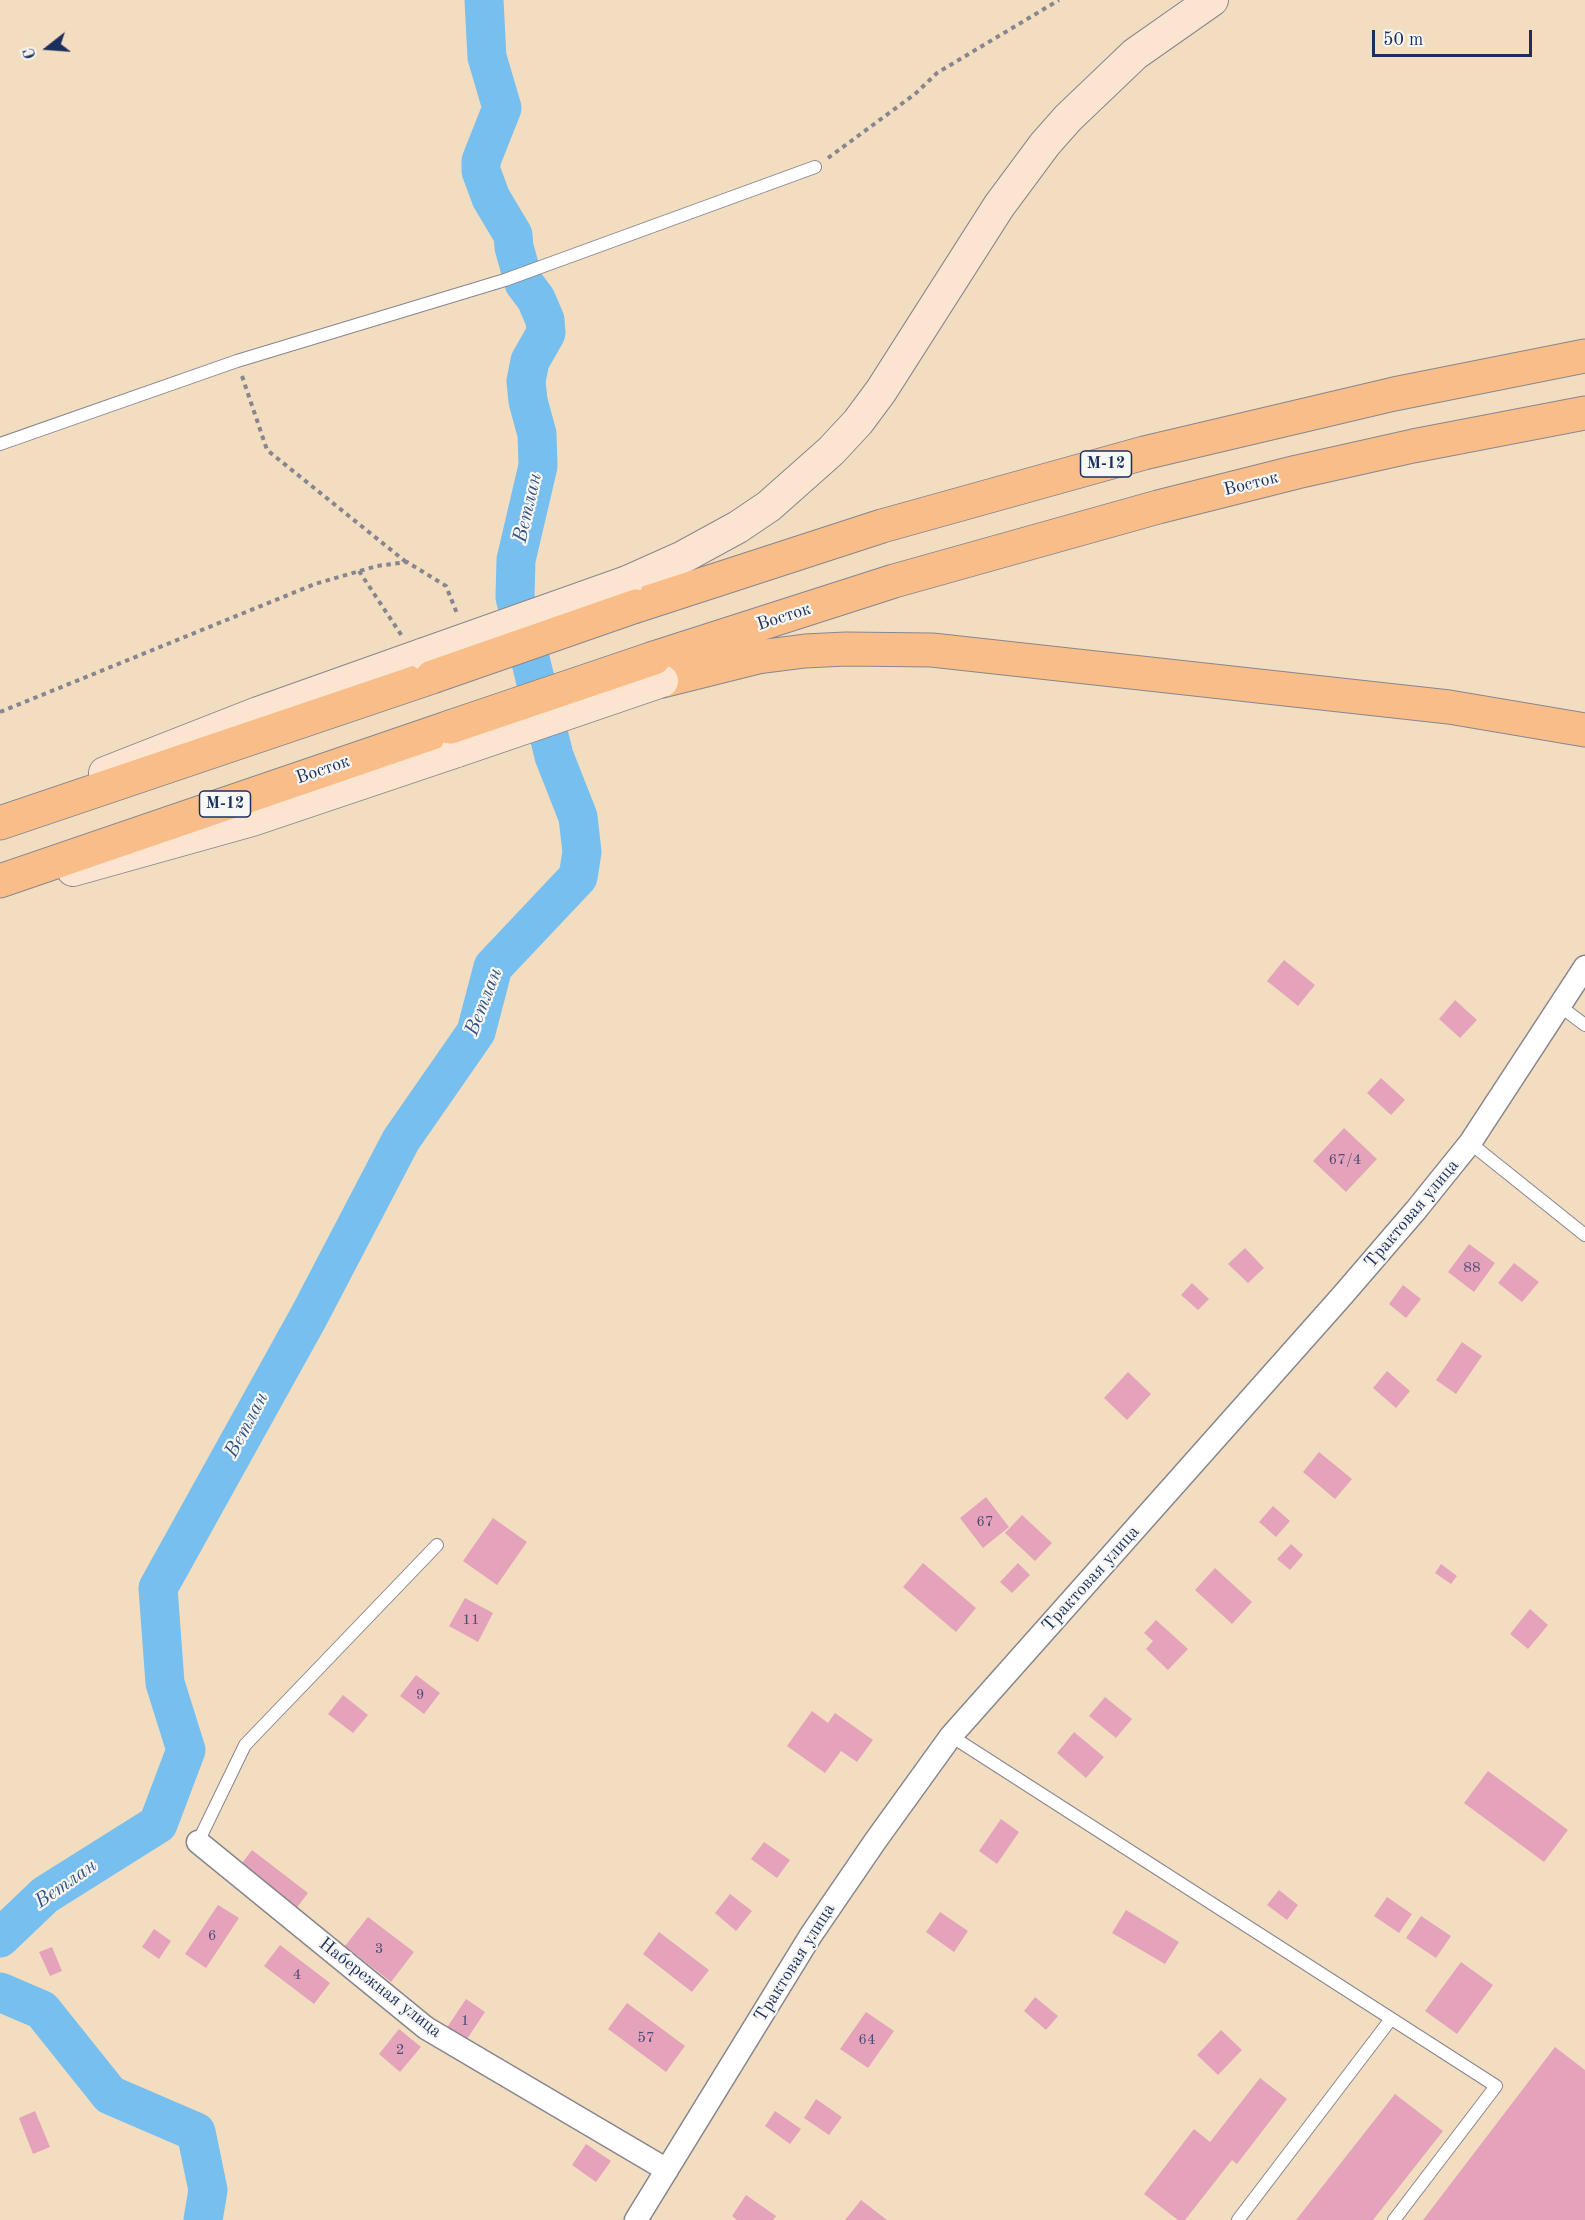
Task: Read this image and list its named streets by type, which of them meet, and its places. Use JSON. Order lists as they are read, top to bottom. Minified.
{"streets":{"highway":["М-12","Восток"],"street":["Трактовая улица","Набережная улица"]},"crossings":[["Трактовая улица","Набережная улица"]],"water":["Ветлан"],"house_numbers":["67/4","88","67","11","9","6","3","4","1","57","64","2"],"scale_bar":"50 m","north":"left"}
